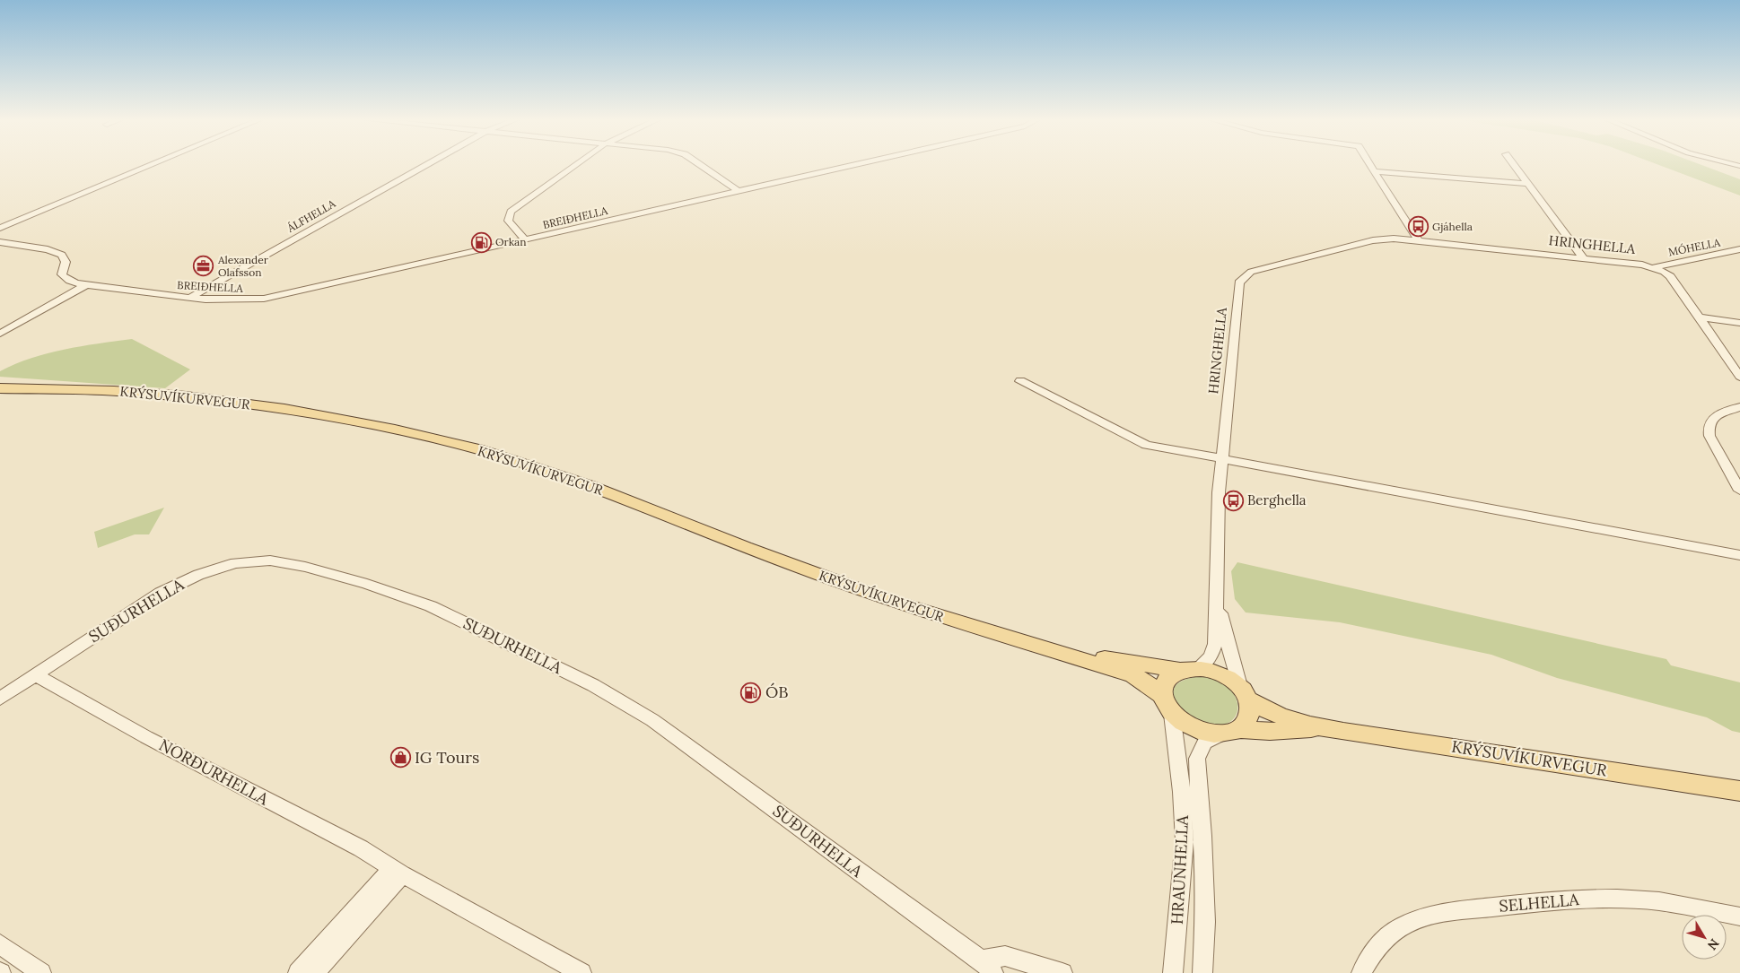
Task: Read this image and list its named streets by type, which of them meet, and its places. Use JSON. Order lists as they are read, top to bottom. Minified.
{"streets":{"main road":["KRÝSUVÍKURVEGUR"],"street":["ÁLFHELLA","BREIÐHELLA","HRINGHELLA","MÓHELLA","SUÐURHELLA","NORÐURHELLA","HRAUNHELLA","SELHELLA"]},"crossings":[["ÁLFHELLA","BREIÐHELLA"],["HRINGHELLA","MÓHELLA"],["KRÝSUVÍKURVEGUR","HRAUNHELLA"],["SUÐURHELLA","NORÐURHELLA"]],"places":{"bus stop":["Gjáhella","Berghella"],"fuel station":["Orkan","ÓB"],"office":["Alexander Olafsson"],"shop":["IG Tours"]},"north":"bottom right"}
